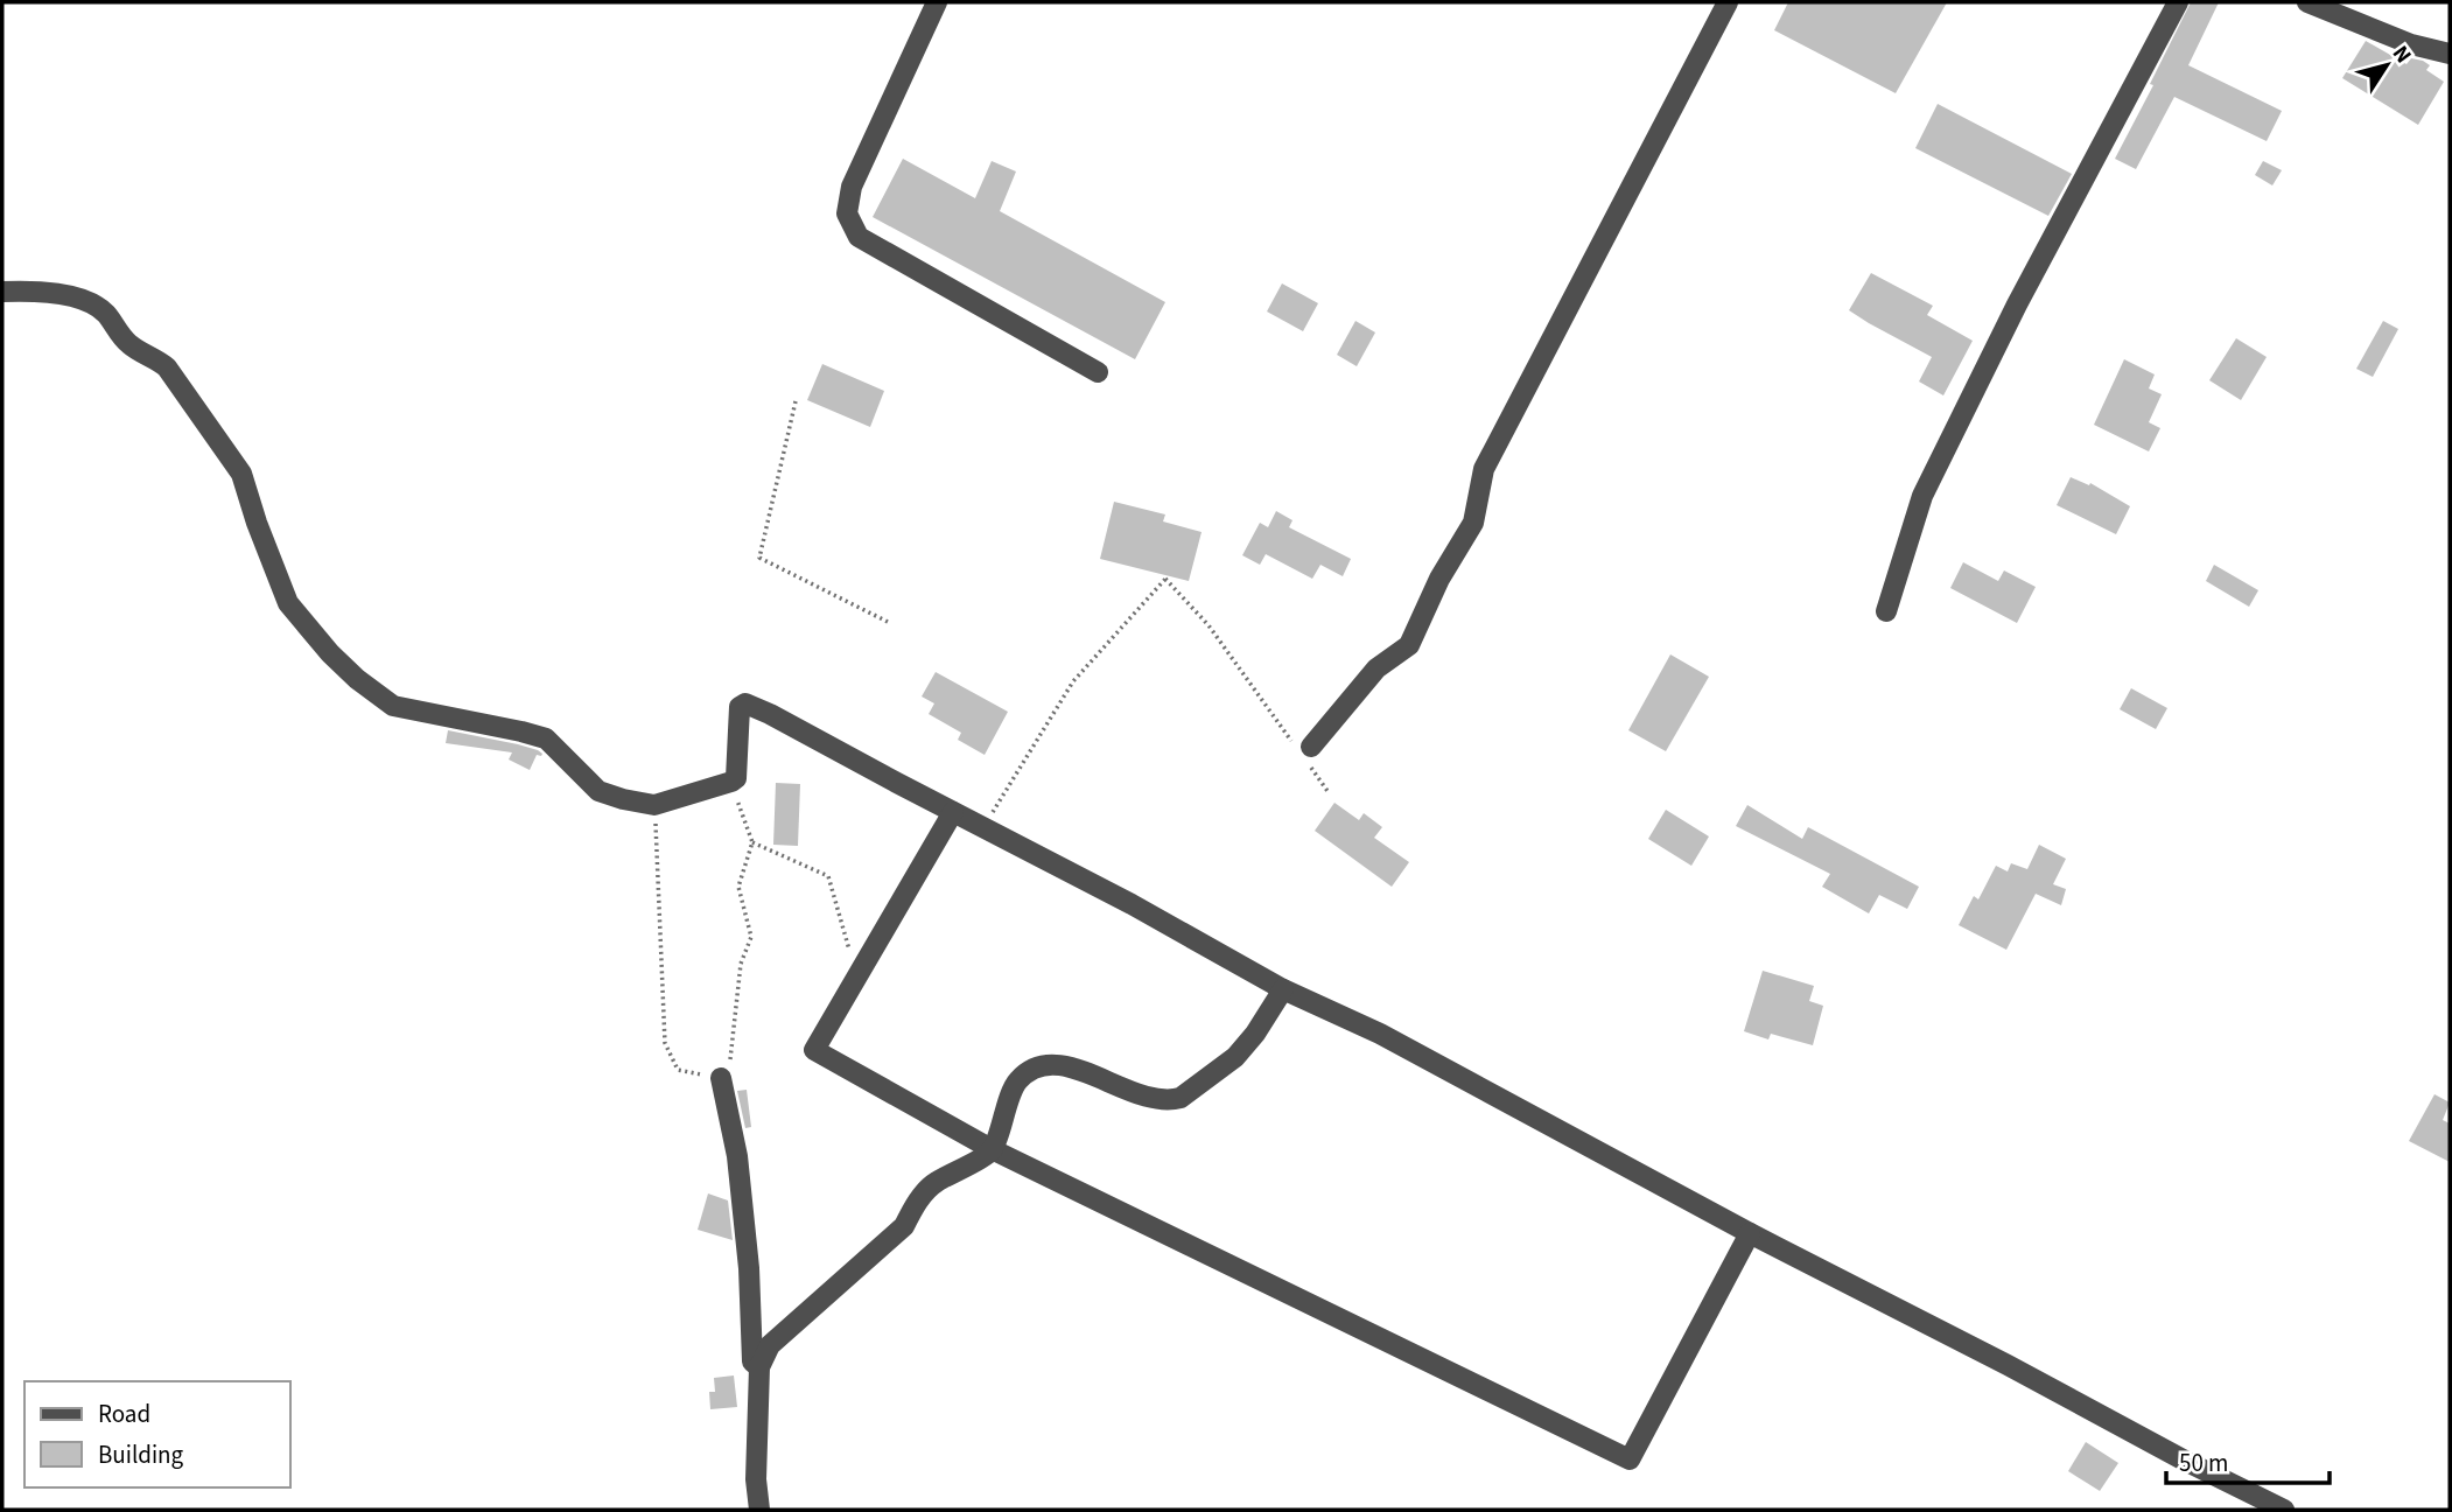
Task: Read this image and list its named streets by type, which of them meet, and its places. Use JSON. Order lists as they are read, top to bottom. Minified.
{"legend":["Road","Building"],"scale_bar":"50 m","north":"top right"}
